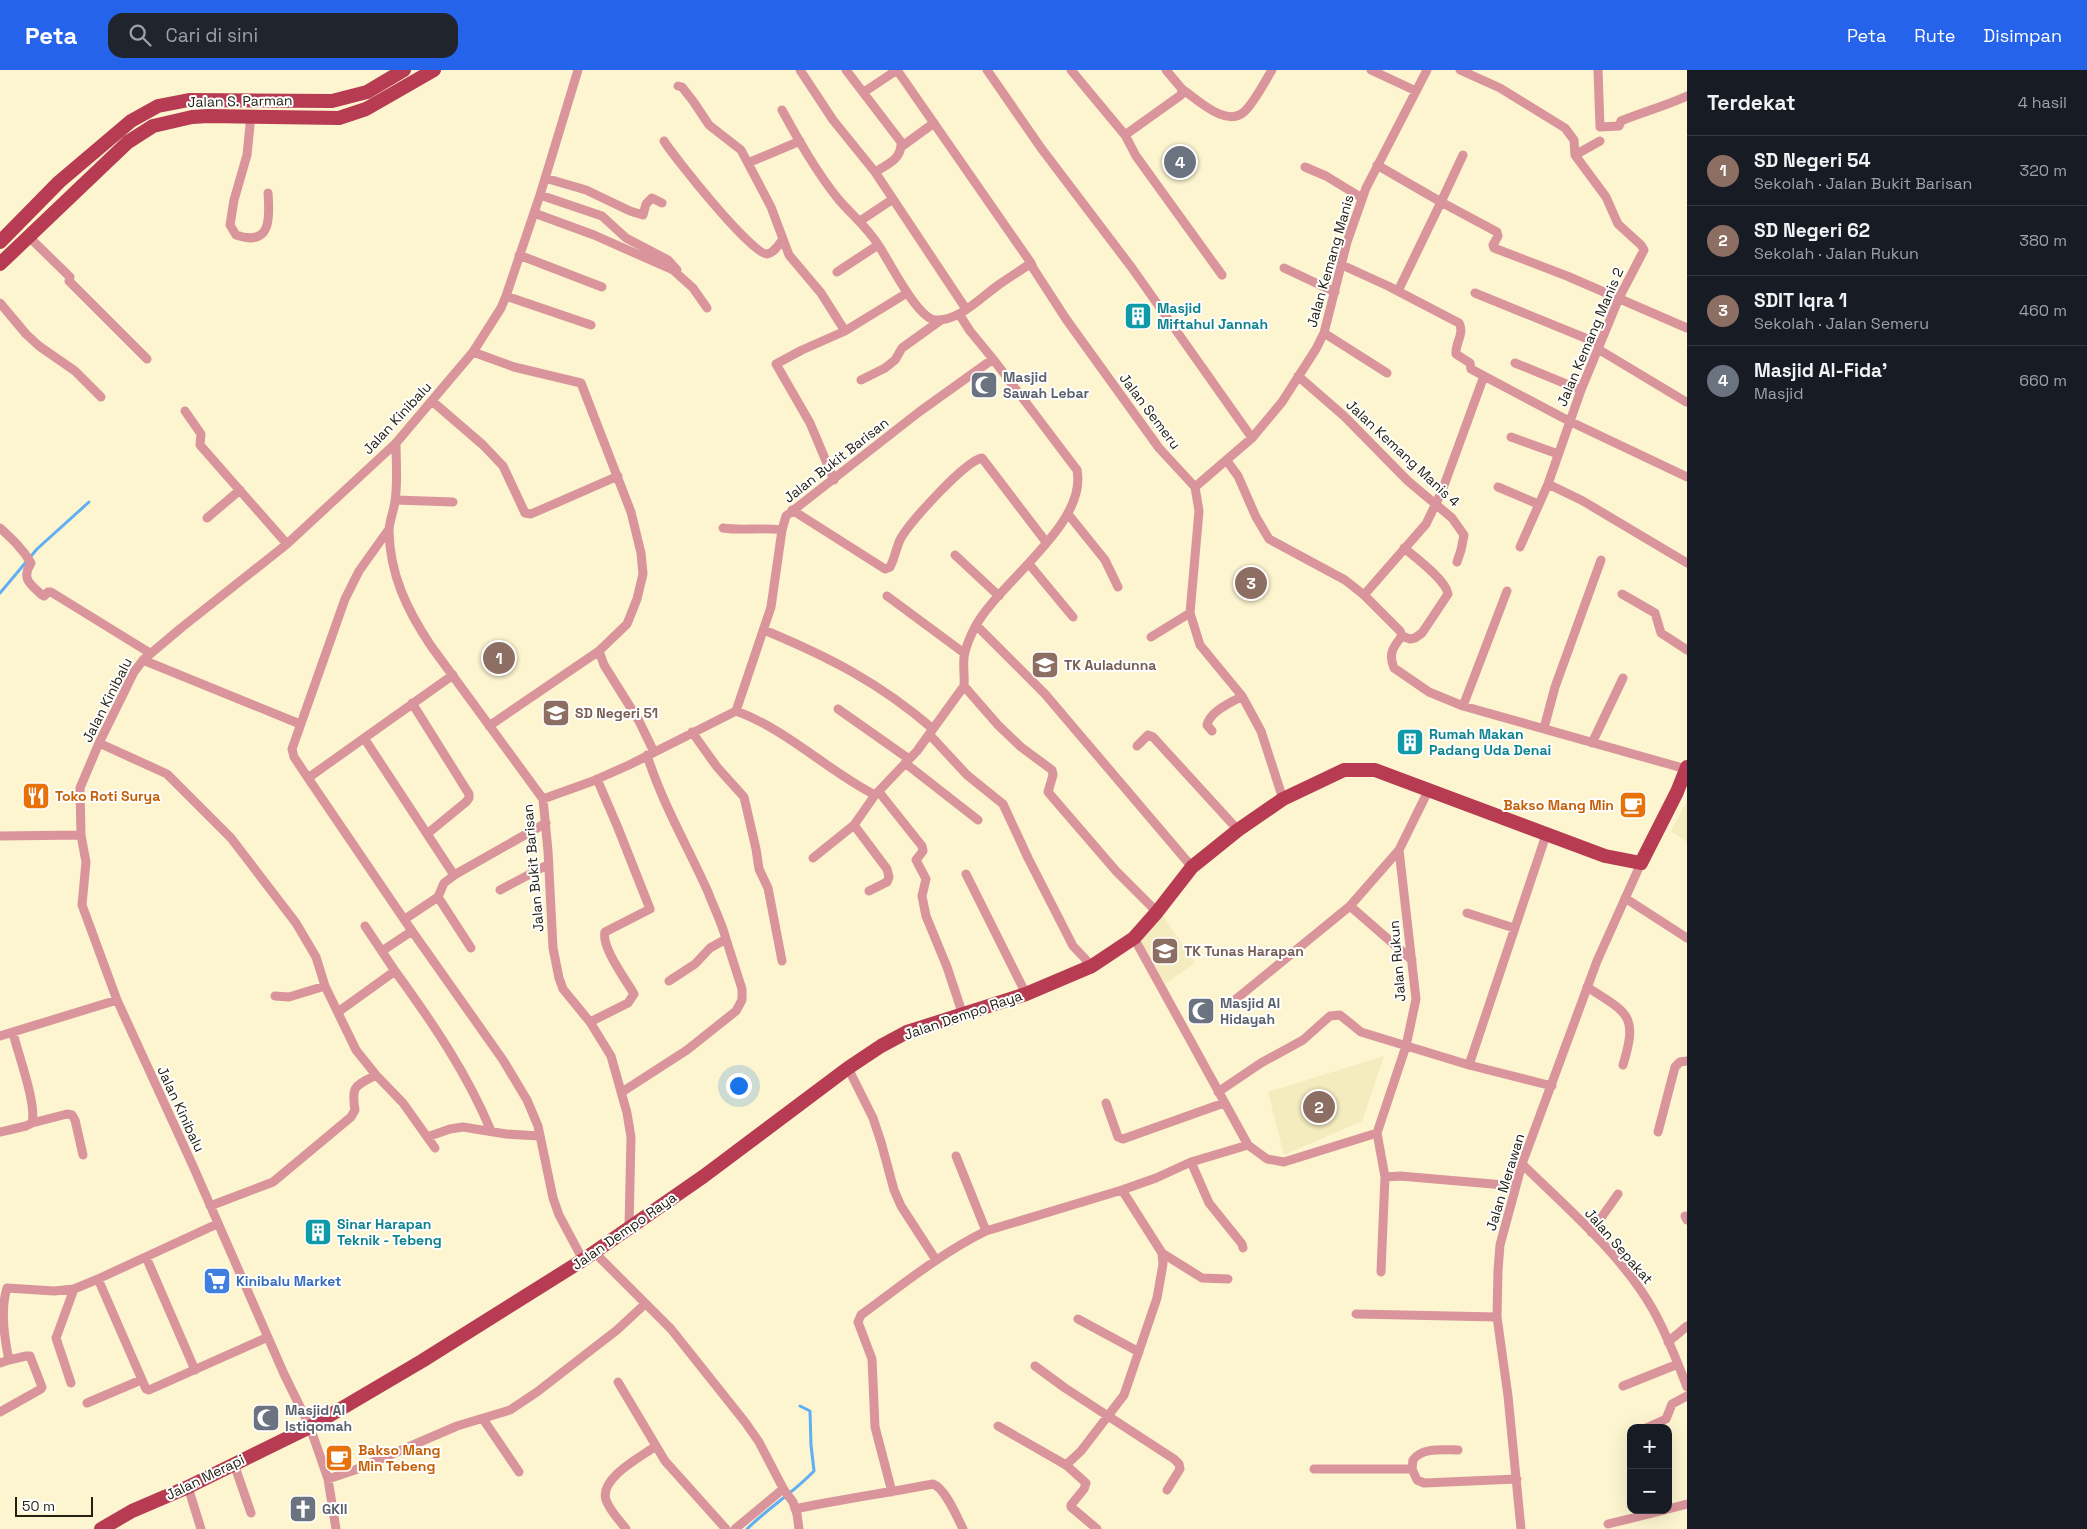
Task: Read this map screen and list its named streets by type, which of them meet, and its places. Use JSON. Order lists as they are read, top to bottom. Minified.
{"streets":{"main road":["Jalan S. Parman","Jalan Dempo Raya","Jalan Merapi"],"street":["Jalan Kemang Manis","Jalan Kemang Manis 2","Jalan Semeru","Jalan Kinibalu","Jalan Kemang Manis 4","Jalan Bukit Barisan","Jalan Rukun","Jalan Merawan","Jalan Sepakat"]},"crossings":[["Jalan Kemang Manis","Jalan Semeru"],["Jalan Kemang Manis","Jalan Kemang Manis 4"],["Jalan Kinibalu","Jalan Bukit Barisan"],["Jalan Kinibalu","Jalan Dempo Raya"],["Jalan Kinibalu","Jalan Merapi"],["Jalan Bukit Barisan","Jalan Dempo Raya"],["Jalan Dempo Raya","Jalan Merawan"],["Jalan Dempo Raya","Jalan Merapi"],["Jalan Merawan","Jalan Sepakat"]],"places":{"building":["Masjid Miftahul Jannah","Rumah Makan Padang Uda Denai","Sinar Harapan Teknik - Tebeng"],"mosque":["Masjid Sawah Lebar","Masjid Al Hidayah","Masjid Al Istiqomah"],"school or university":["TK Auladunna","SD Negeri 51","TK Tunas Harapan"],"restaurant":["Toko Roti Surya"],"cafe":["Bakso Mang Min","Bakso Mang Min Tebeng"],"supermarket":["Kinibalu Market"],"church":["GKII"]},"scale_bar":"50 m","page":{"header":"Peta","search":"Cari di sini","nav":["Peta","Rute","Disimpan"],"heading":["Terdekat","4 hasil"],"list":[{"mark":"1","name":"SD Negeri 54","note":"Sekolah · Jalan Bukit Barisan","value":"320 m"},{"mark":"2","name":"SD Negeri 62","note":"Sekolah · Jalan Rukun","value":"380 m"},{"mark":"3","name":"SDIT Iqra 1","note":"Sekolah · Jalan Semeru","value":"460 m"},{"mark":"4","name":"Masjid Al-Fida'","note":"Masjid","value":"660 m"}],"pins":["4","3","1","2"],"map_buttons":["+","−"],"scale":"50 m"}}
